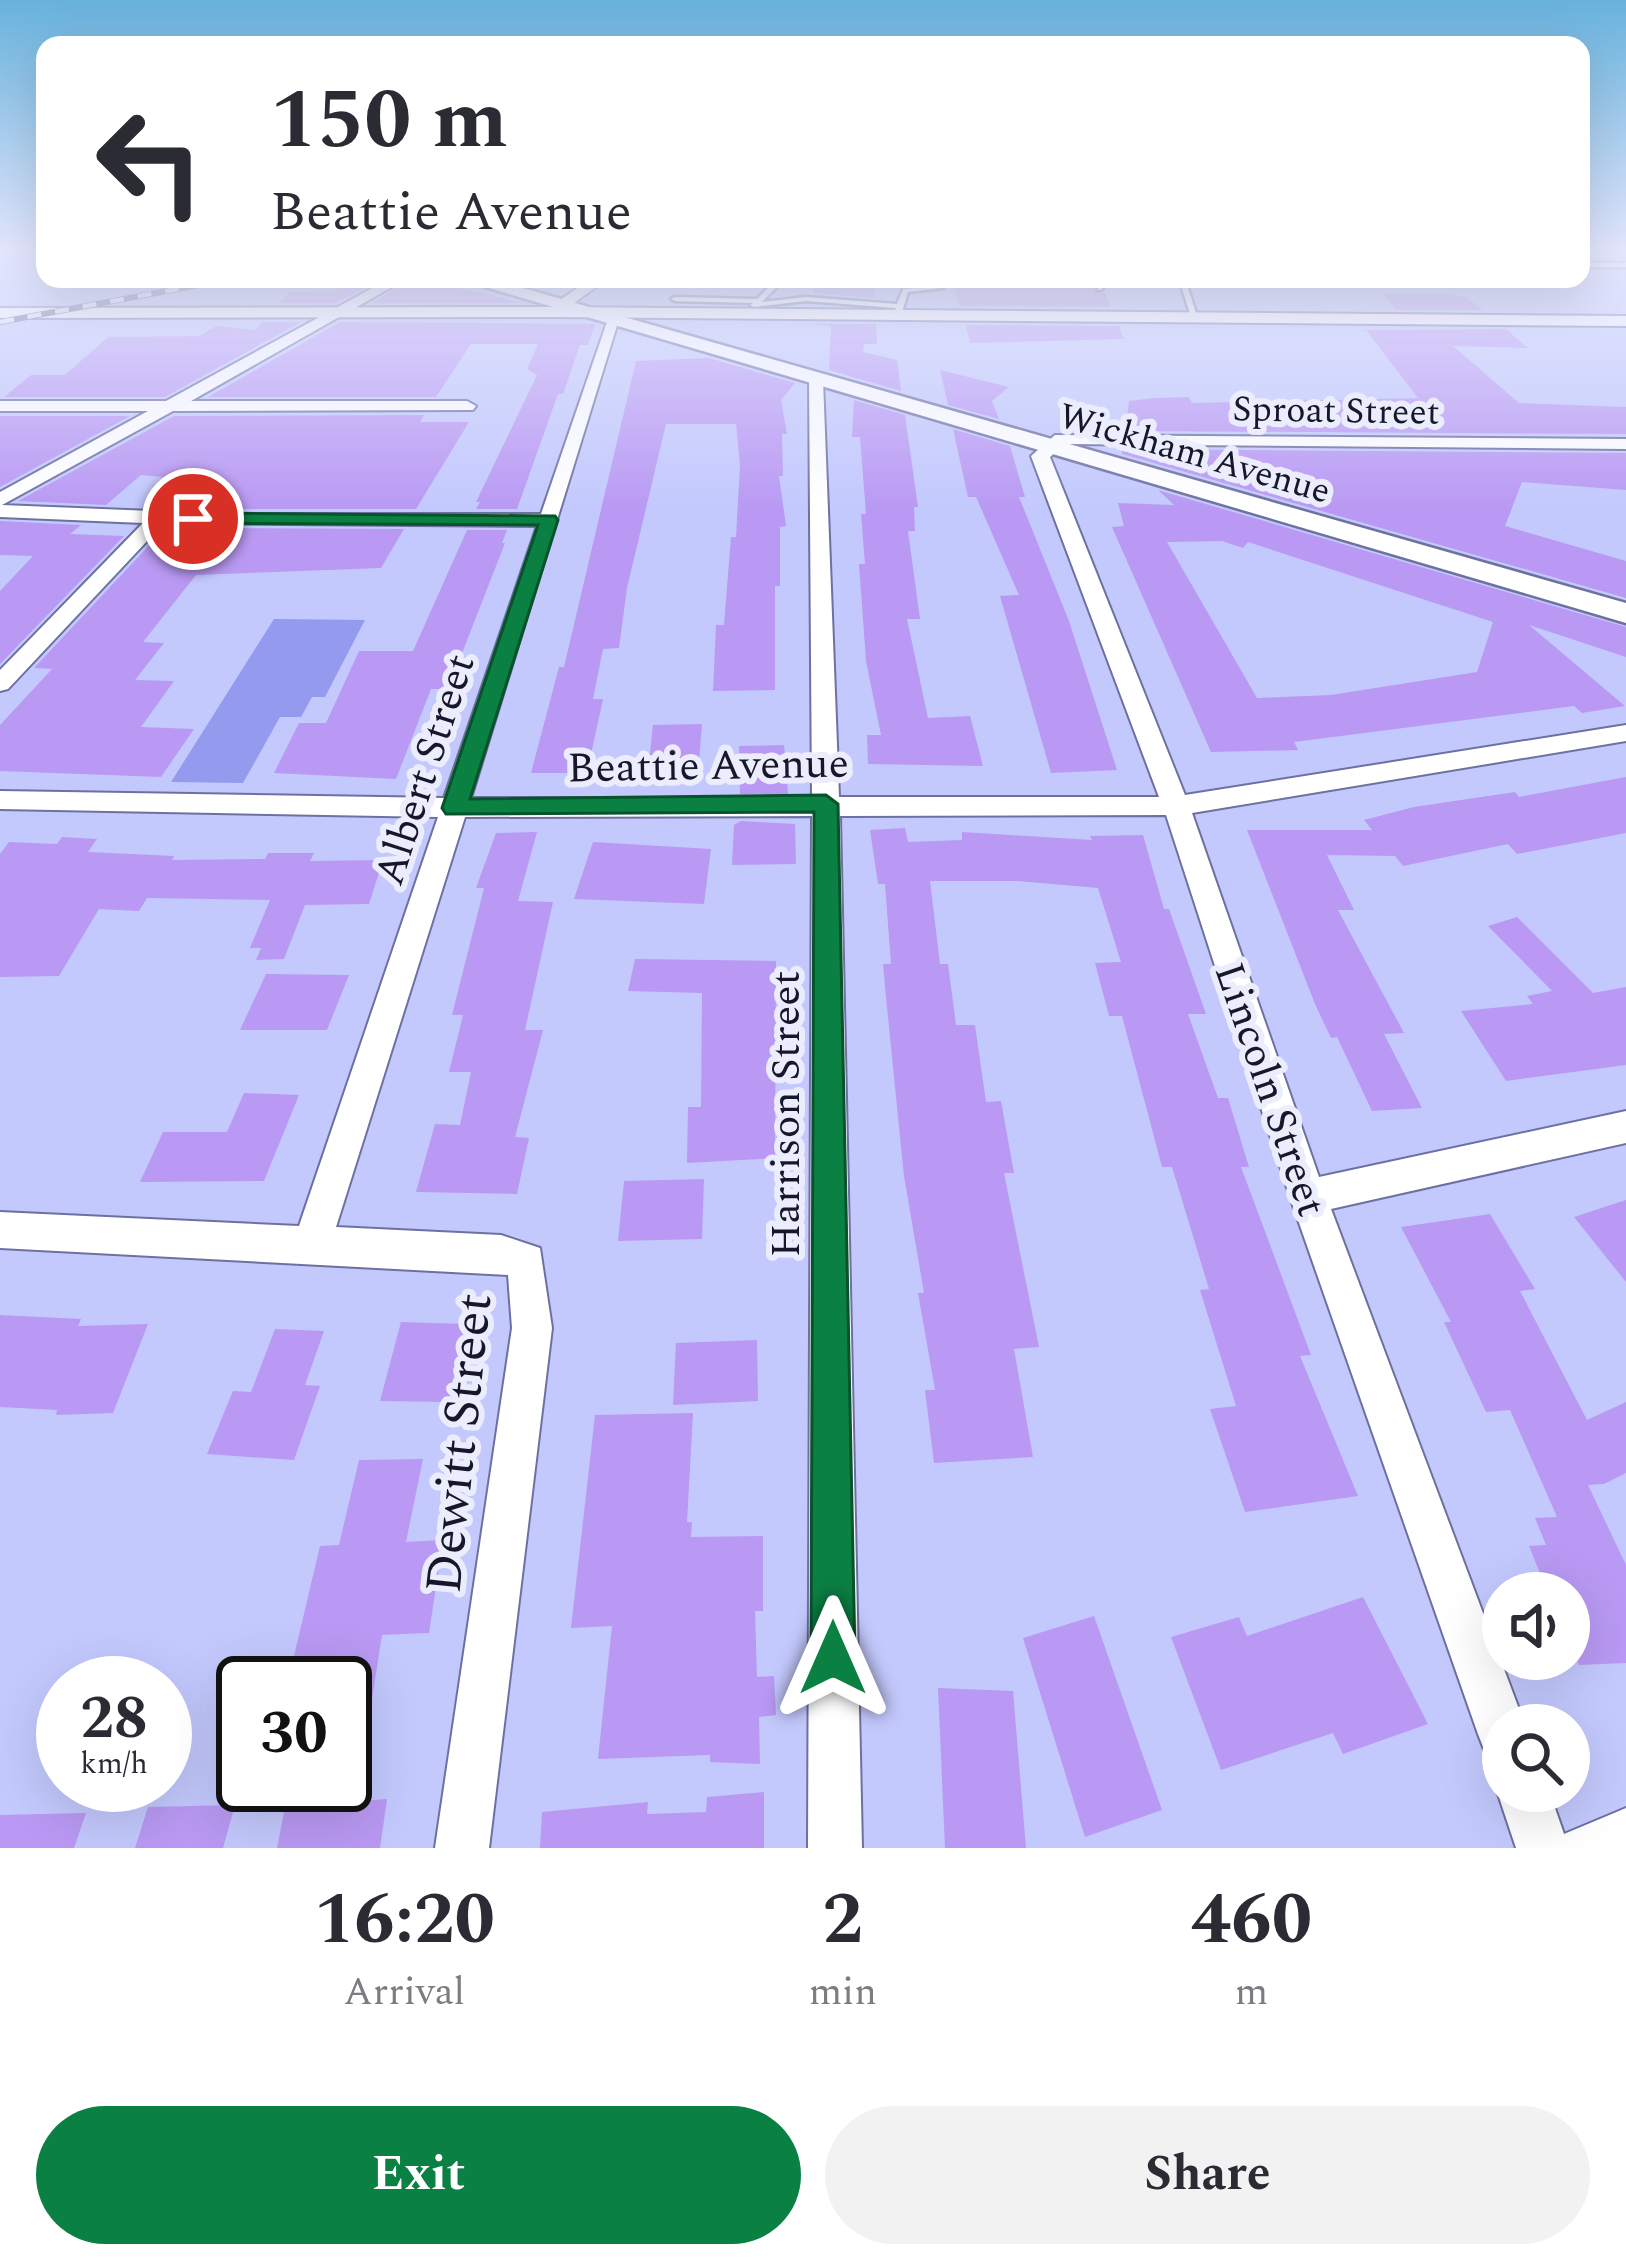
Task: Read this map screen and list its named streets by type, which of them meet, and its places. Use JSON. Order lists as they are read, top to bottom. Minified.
{"streets":{"main road":["Wickham Avenue"],"street":["Sproat Street","Beattie Avenue","Albert Street","Lincoln Street","Harrison Street","Dewitt Street"]},"crossings":[["Sproat Street","Wickham Avenue"],["Sproat Street","Lincoln Street"],["Wickham Avenue","Lincoln Street"],["Wickham Avenue","Harrison Street"],["Beattie Avenue","Albert Street"],["Beattie Avenue","Lincoln Street"],["Beattie Avenue","Harrison Street"],["Albert Street","Dewitt Street"]],"page":{"turn":["150 m","Beattie Avenue"],"speed":"28 km/h","limit":"30","eta":["16:20","Arrival","2","min","460","m"],"buttons":["Exit","Share"]}}
